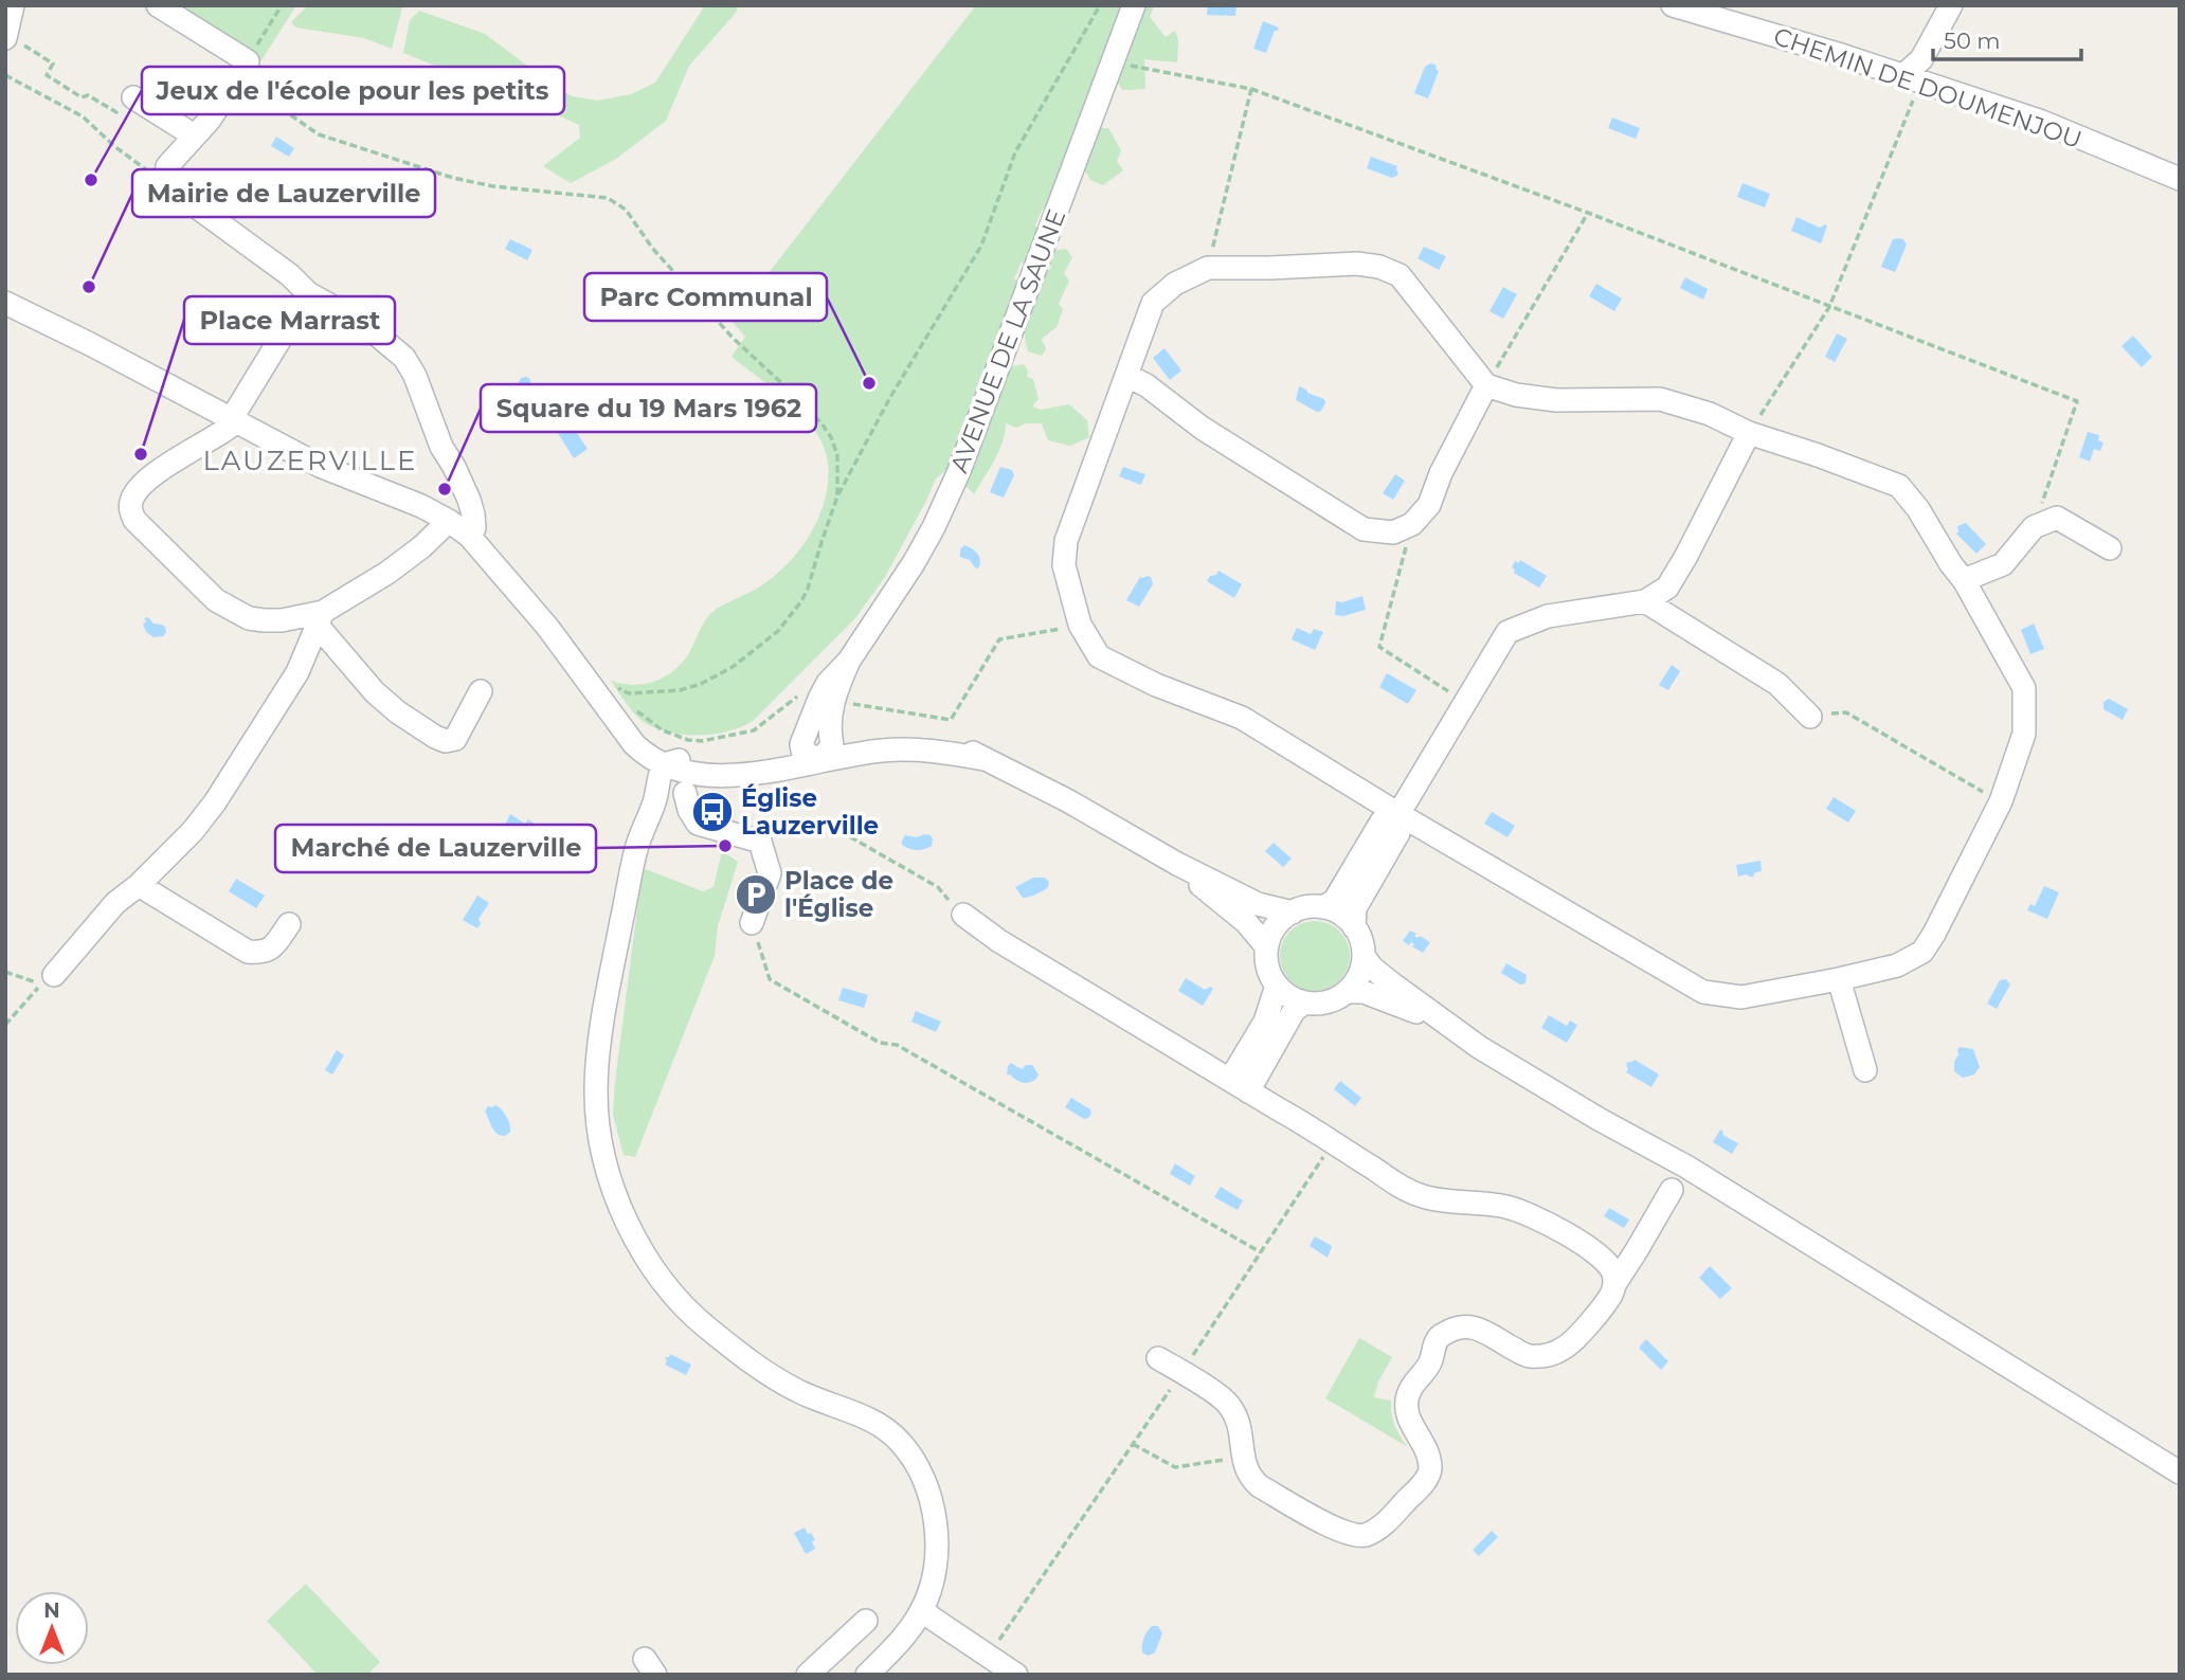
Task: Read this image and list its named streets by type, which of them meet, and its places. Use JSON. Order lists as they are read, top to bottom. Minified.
{"streets":{"street":["CHEMIN DE DOUMENJOU","AVENUE DE LA SAUNE"]},"districts":["LAUZERVILLE"],"places":{"other":["Jeux de l'école pour les petits","Mairie de Lauzerville","Parc Communal","Place Marrast","Square du 19 Mars 1962","Marché de Lauzerville"],"bus stop":["Église Lauzerville"],"parking":["Place de l'Église"]},"scale_bar":"50 m","north":"top"}
